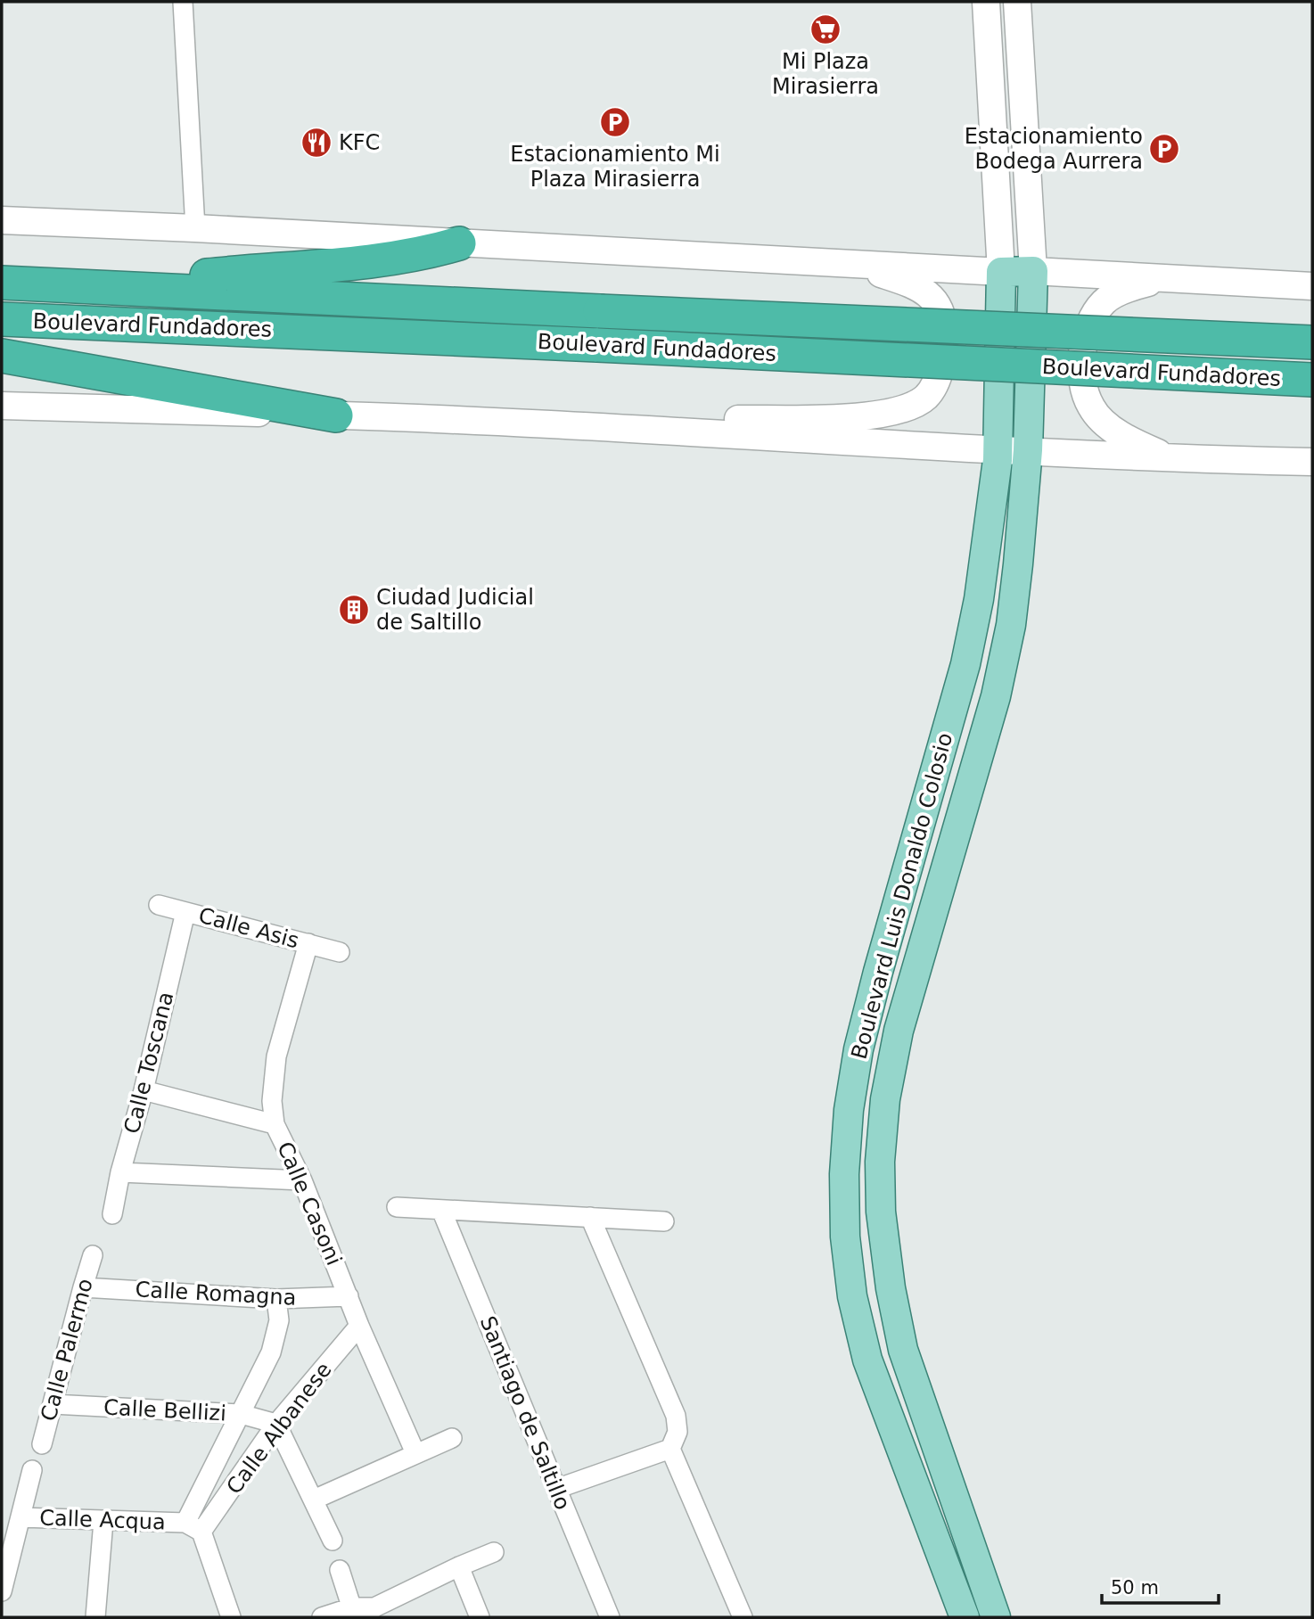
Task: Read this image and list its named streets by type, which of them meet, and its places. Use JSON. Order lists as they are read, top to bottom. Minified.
{"streets":{"highway":["Boulevard Fundadores"],"main road":["Boulevard Luis Donaldo Colosio"],"street":["Calle Asis","Calle Toscana","Calle Casoni","Calle Romagna","Calle Palermo","Calle Bellizi","Santiago de Saltillo","Calle Albanese","Calle Acqua"]},"crossings":[["Calle Asis","Calle Toscana"],["Calle Asis","Calle Casoni"],["Calle Casoni","Calle Romagna"],["Calle Casoni","Calle Albanese"],["Calle Romagna","Calle Palermo"],["Calle Palermo","Calle Bellizi"],["Calle Bellizi","Calle Albanese"],["Calle Albanese","Calle Acqua"]],"places":{"supermarket":["Mi Plaza Mirasierra"],"parking":["Estacionamiento Mi Plaza Mirasierra","Estacionamiento Bodega Aurrera"],"restaurant":["KFC"],"building":["Ciudad Judicial de Saltillo"]},"scale_bar":"50 m"}
